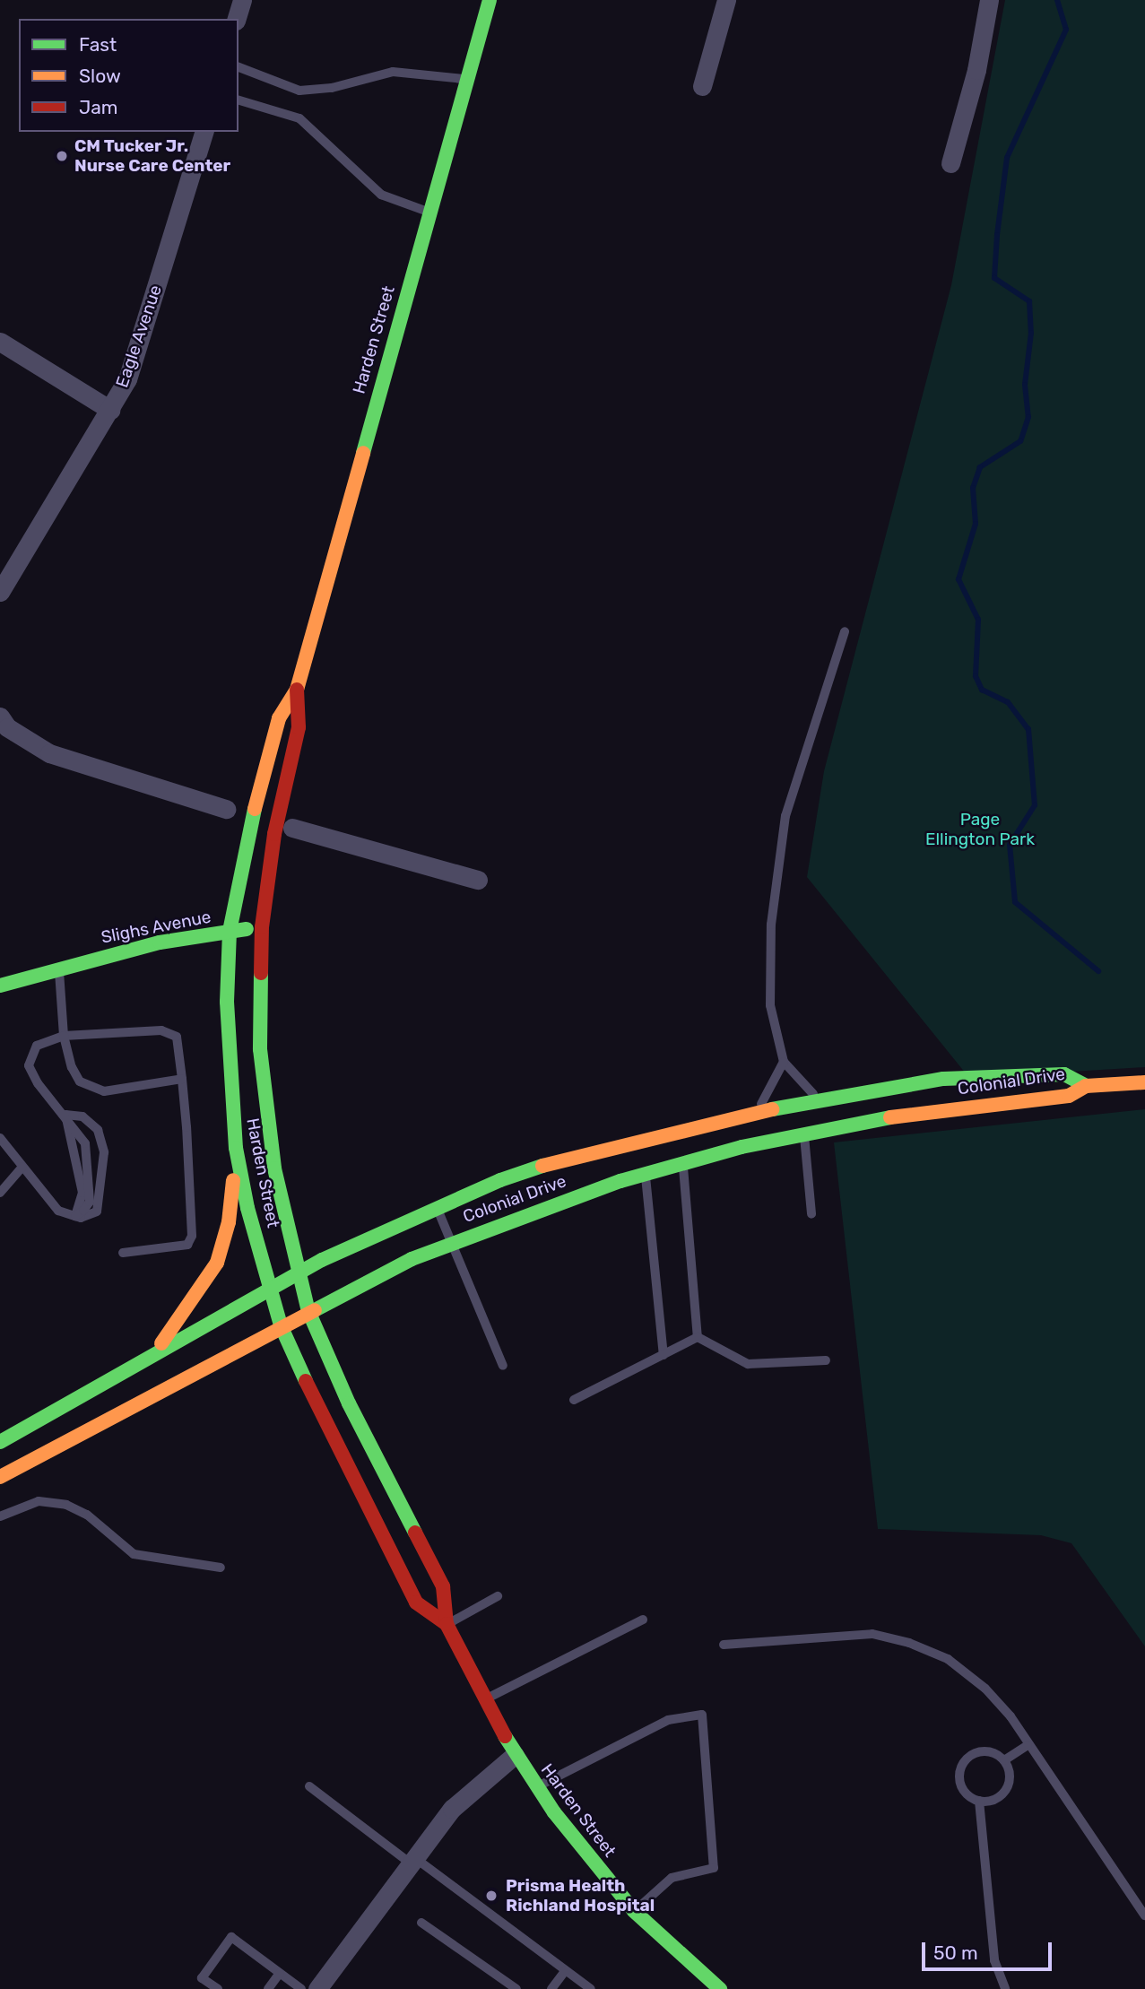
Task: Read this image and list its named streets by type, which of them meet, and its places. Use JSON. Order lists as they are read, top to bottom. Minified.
{"streets":{"main road":["Harden Street","Slighs Avenue","Colonial Drive"],"street":["Eagle Avenue"]},"crossings":[["Harden Street","Slighs Avenue"],["Harden Street","Colonial Drive"]],"parks":["Page Ellington Park"],"places":["CM Tucker Jr. Nurse Care Center","Prisma Health Richland Hospital"],"legend":["Fast","Slow","Jam"],"scale_bar":"50 m"}
